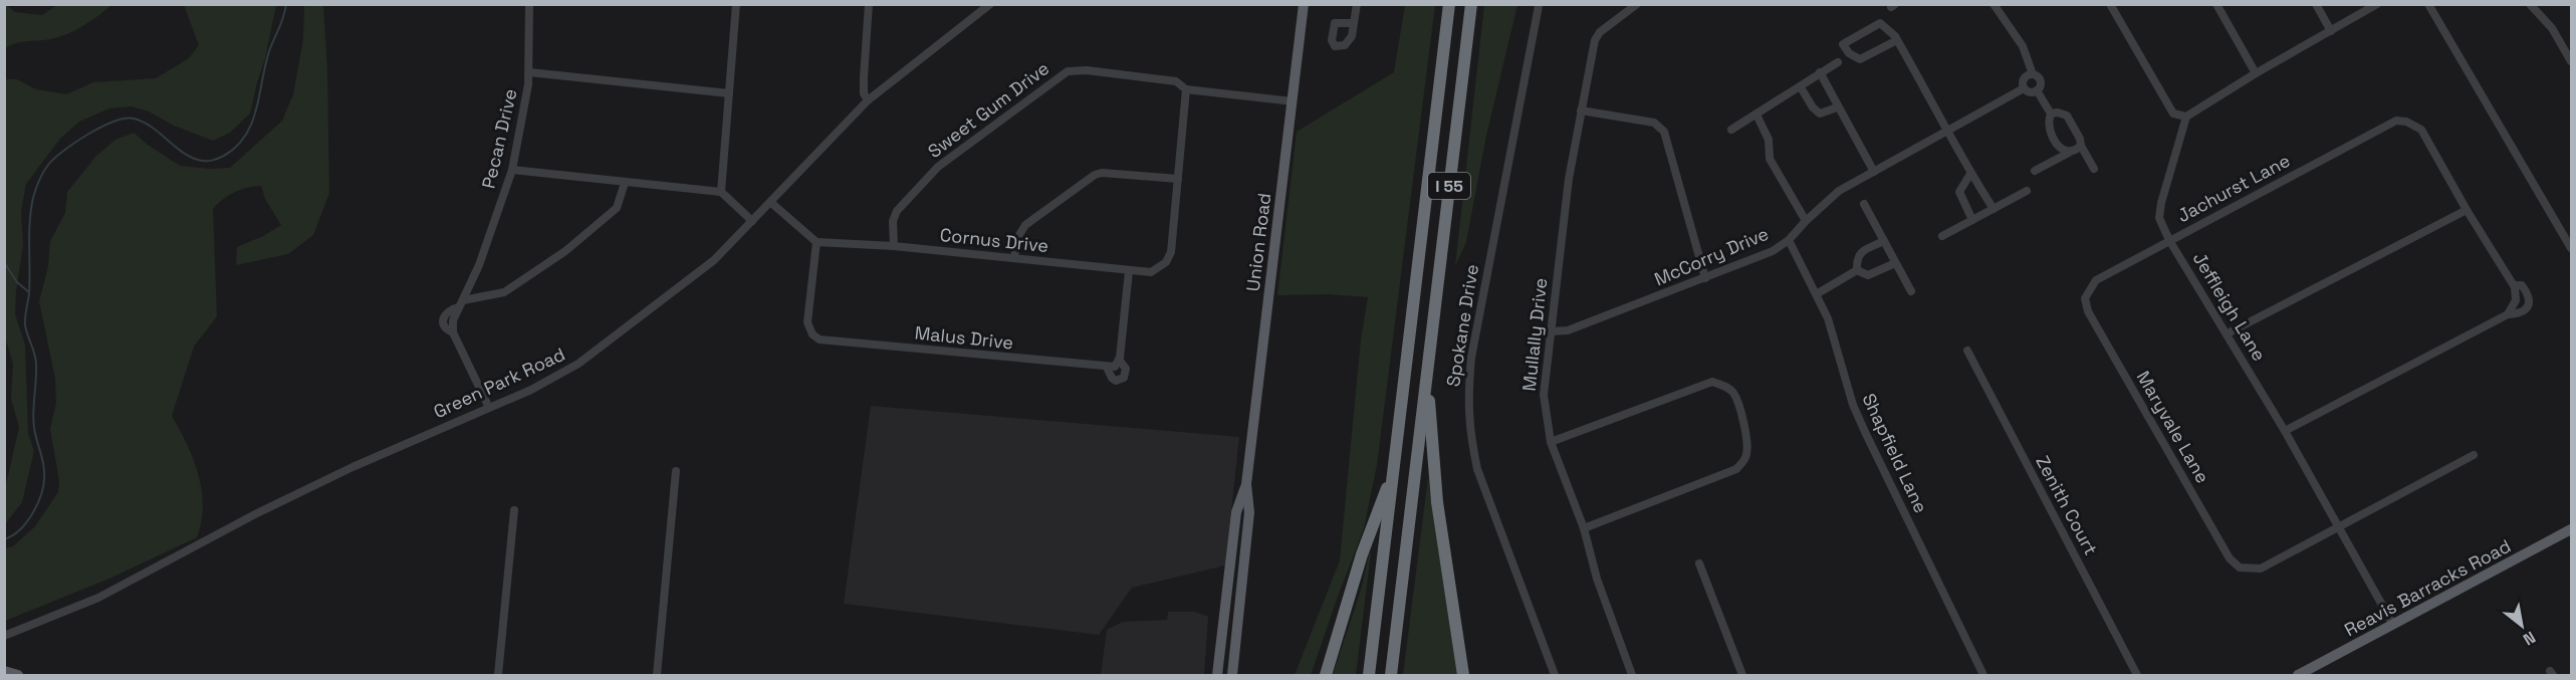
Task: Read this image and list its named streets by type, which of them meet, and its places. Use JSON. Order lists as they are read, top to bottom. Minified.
{"streets":{"highway":["I 55"],"main road":["Union Road","Reavis Barracks Road"],"street":["Sweet Gum Drive","Pecan Drive","Jachurst Lane","Cornus Drive","McCorry Drive","Jeffleigh Lane","Spokane Drive","Mullally Drive","Malus Drive","Green Park Road","Maryvale Lane","Shapfield Lane","Zenith Court"]},"crossings":[["Sweet Gum Drive","Cornus Drive"],["Sweet Gum Drive","Union Road"],["Pecan Drive","Green Park Road"],["Jachurst Lane","Jeffleigh Lane"],["Jachurst Lane","Maryvale Lane"],["Cornus Drive","Malus Drive"],["McCorry Drive","Mullally Drive"],["McCorry Drive","Shapfield Lane"],["Jeffleigh Lane","Maryvale Lane"],["Jeffleigh Lane","Reavis Barracks Road"]],"north":"bottom right"}
